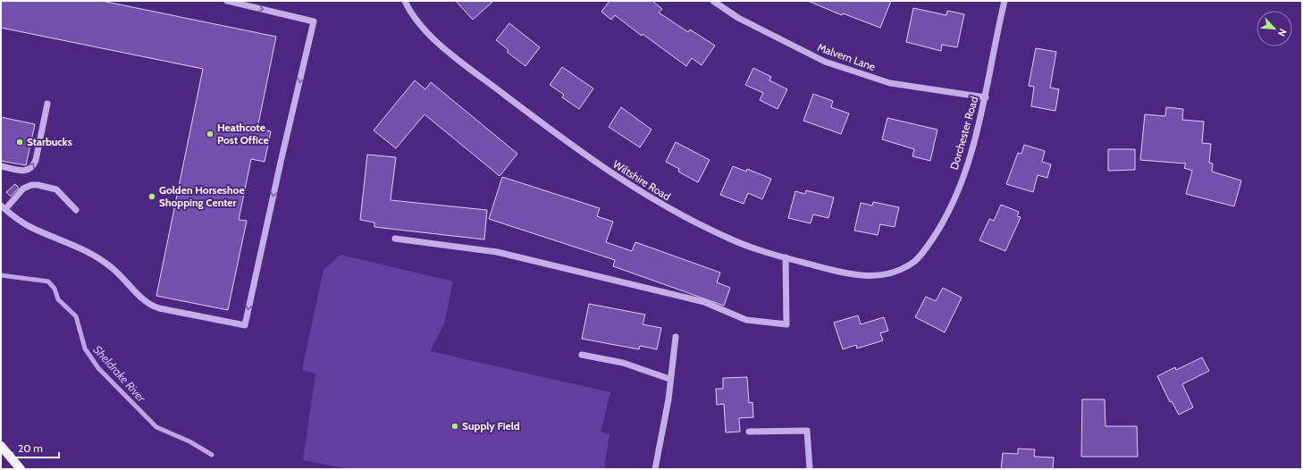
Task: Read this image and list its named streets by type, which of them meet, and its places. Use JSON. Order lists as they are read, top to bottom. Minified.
{"streets":{"street":["Malvern Lane","Dorchester Road","Wiltshire Road"]},"crossings":[["Malvern Lane","Dorchester Road"],["Dorchester Road","Wiltshire Road"]],"water":["Sheldrake River"],"places":["Heathcote Post Office","Starbucks","Golden Horseshoe Shopping Center","Supply Field"],"scale_bar":"20 m","north":"bottom right"}
